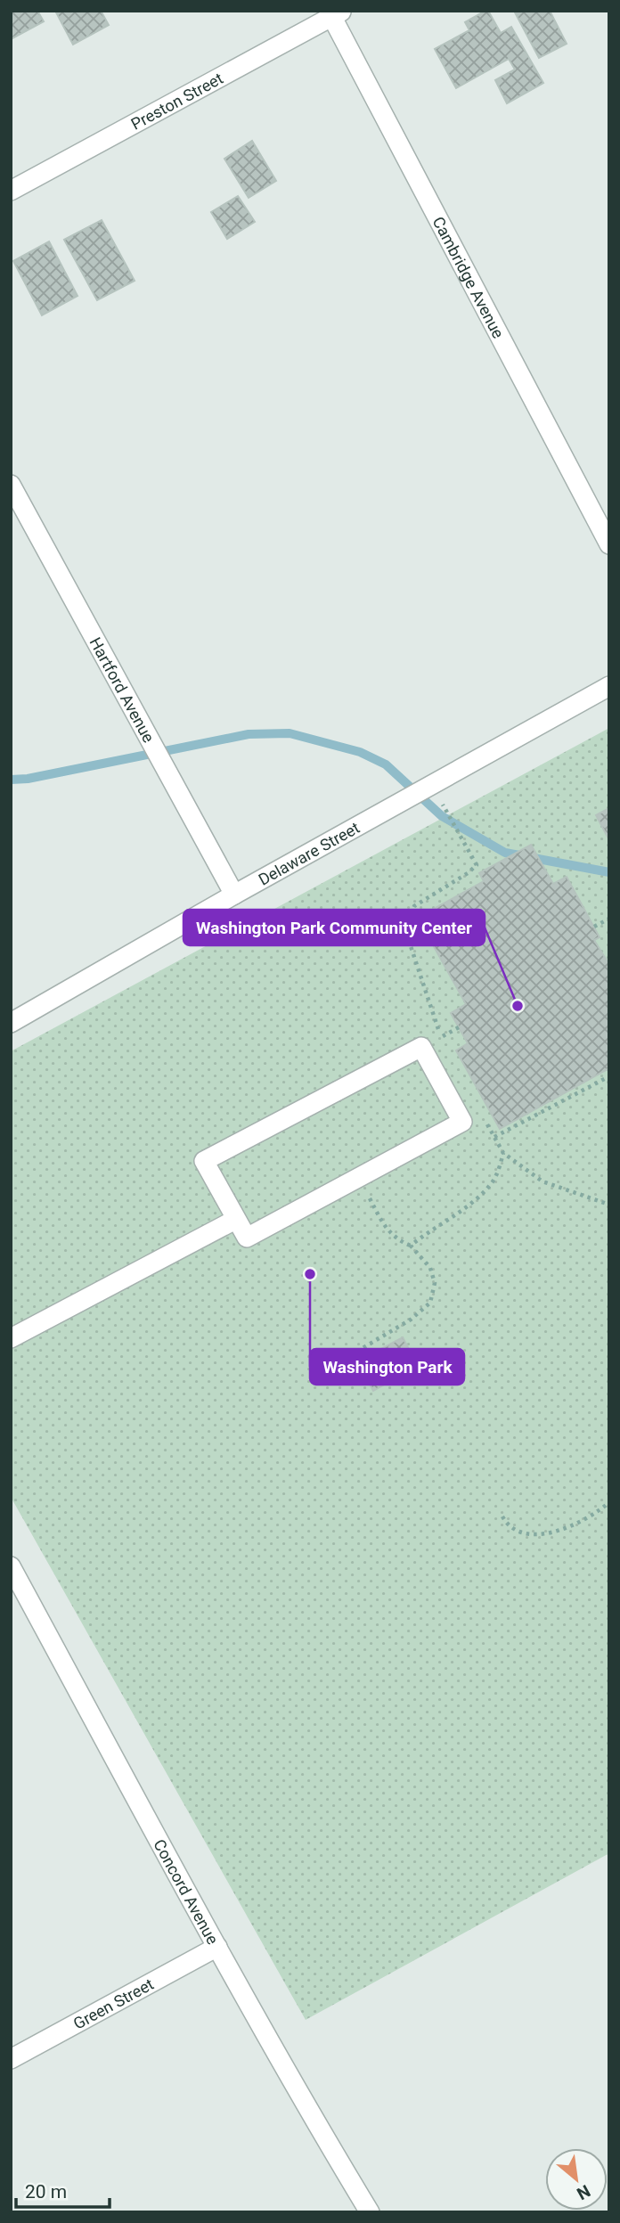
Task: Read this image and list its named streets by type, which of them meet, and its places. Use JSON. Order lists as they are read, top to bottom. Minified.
{"streets":{"street":["Preston Street","Cambridge Avenue","Hartford Avenue","Delaware Street","Concord Avenue","Green Street"]},"crossings":[["Preston Street","Cambridge Avenue"],["Hartford Avenue","Delaware Street"],["Concord Avenue","Green Street"]],"places":["Washington Park Community Center","Washington Park"],"scale_bar":"20 m","north":"bottom right"}
